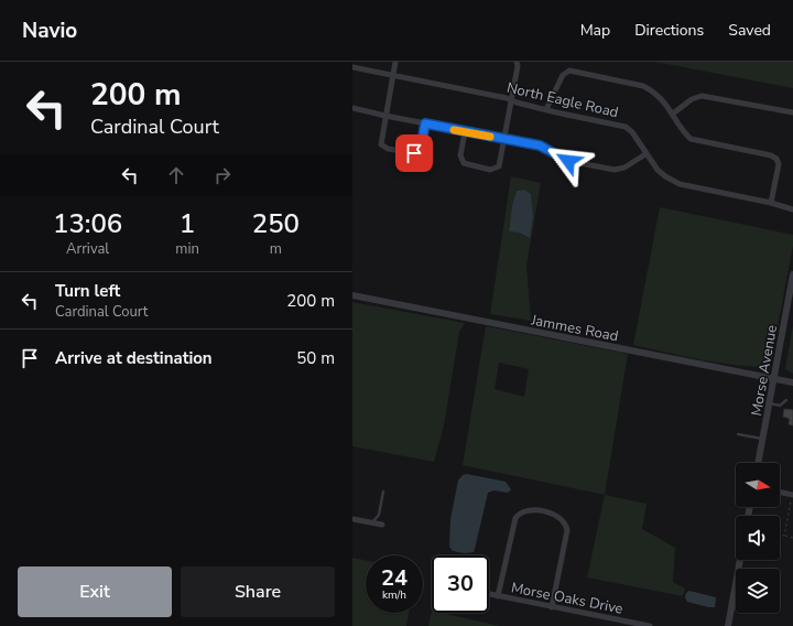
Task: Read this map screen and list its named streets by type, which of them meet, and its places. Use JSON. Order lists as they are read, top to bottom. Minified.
{"streets":{"street":["North Eagle Road","Jammes Road","Morse Avenue","Morse Oaks Drive"]},"crossings":[["Jammes Road","Morse Avenue"]],"north":"right","page":{"header":"Navio","nav":["Map","Directions","Saved"],"turn":["200 m","Cardinal Court"],"eta":["13:06","Arrival","1","min","250","m"],"list":[{"name":"Turn left","note":"Cardinal Court","value":"200 m"},{"name":"Arrive at destination","value":"50 m"}],"speed":"24 km/h","limit":"30","buttons":["Exit","Share"]}}
